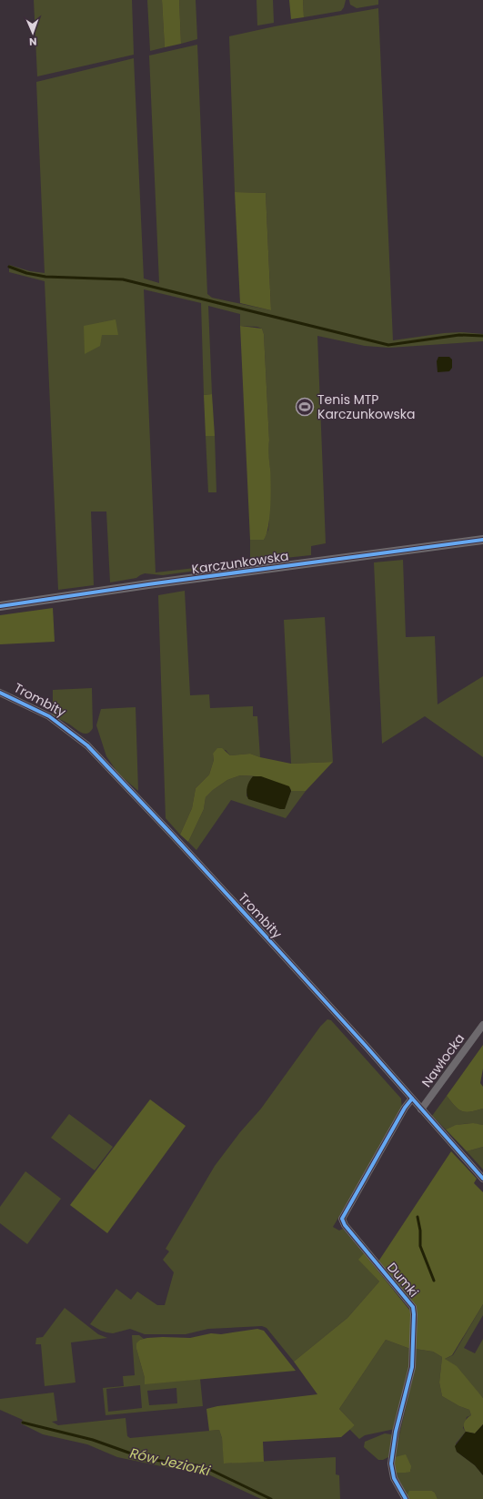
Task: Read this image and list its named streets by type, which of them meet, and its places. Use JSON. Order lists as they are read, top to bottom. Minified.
{"streets":{"street":["Karczunkowska","Trombity","Nawłocka","Dumki"]},"crossings":[["Trombity","Nawłocka"],["Trombity","Dumki"]],"water":["Rów Jeziorki"],"places":{"sports":["Tenis MTP Karczunkowska"]},"north":"bottom"}
